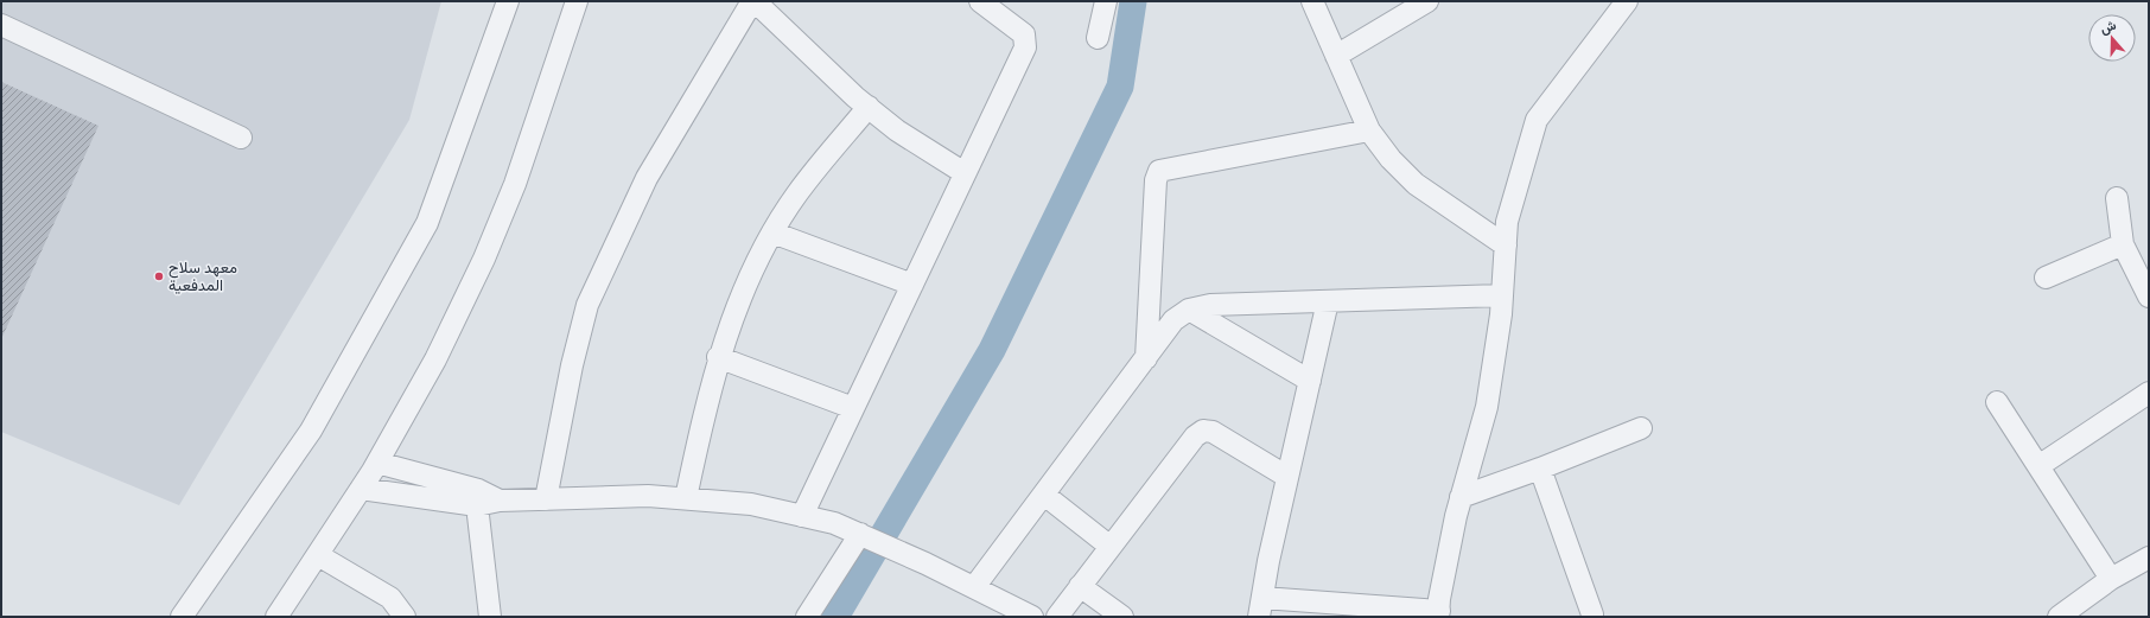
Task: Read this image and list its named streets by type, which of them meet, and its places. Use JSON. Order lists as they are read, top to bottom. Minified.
{"places":["معهد سلاح المدفعية"],"north":"top"}
